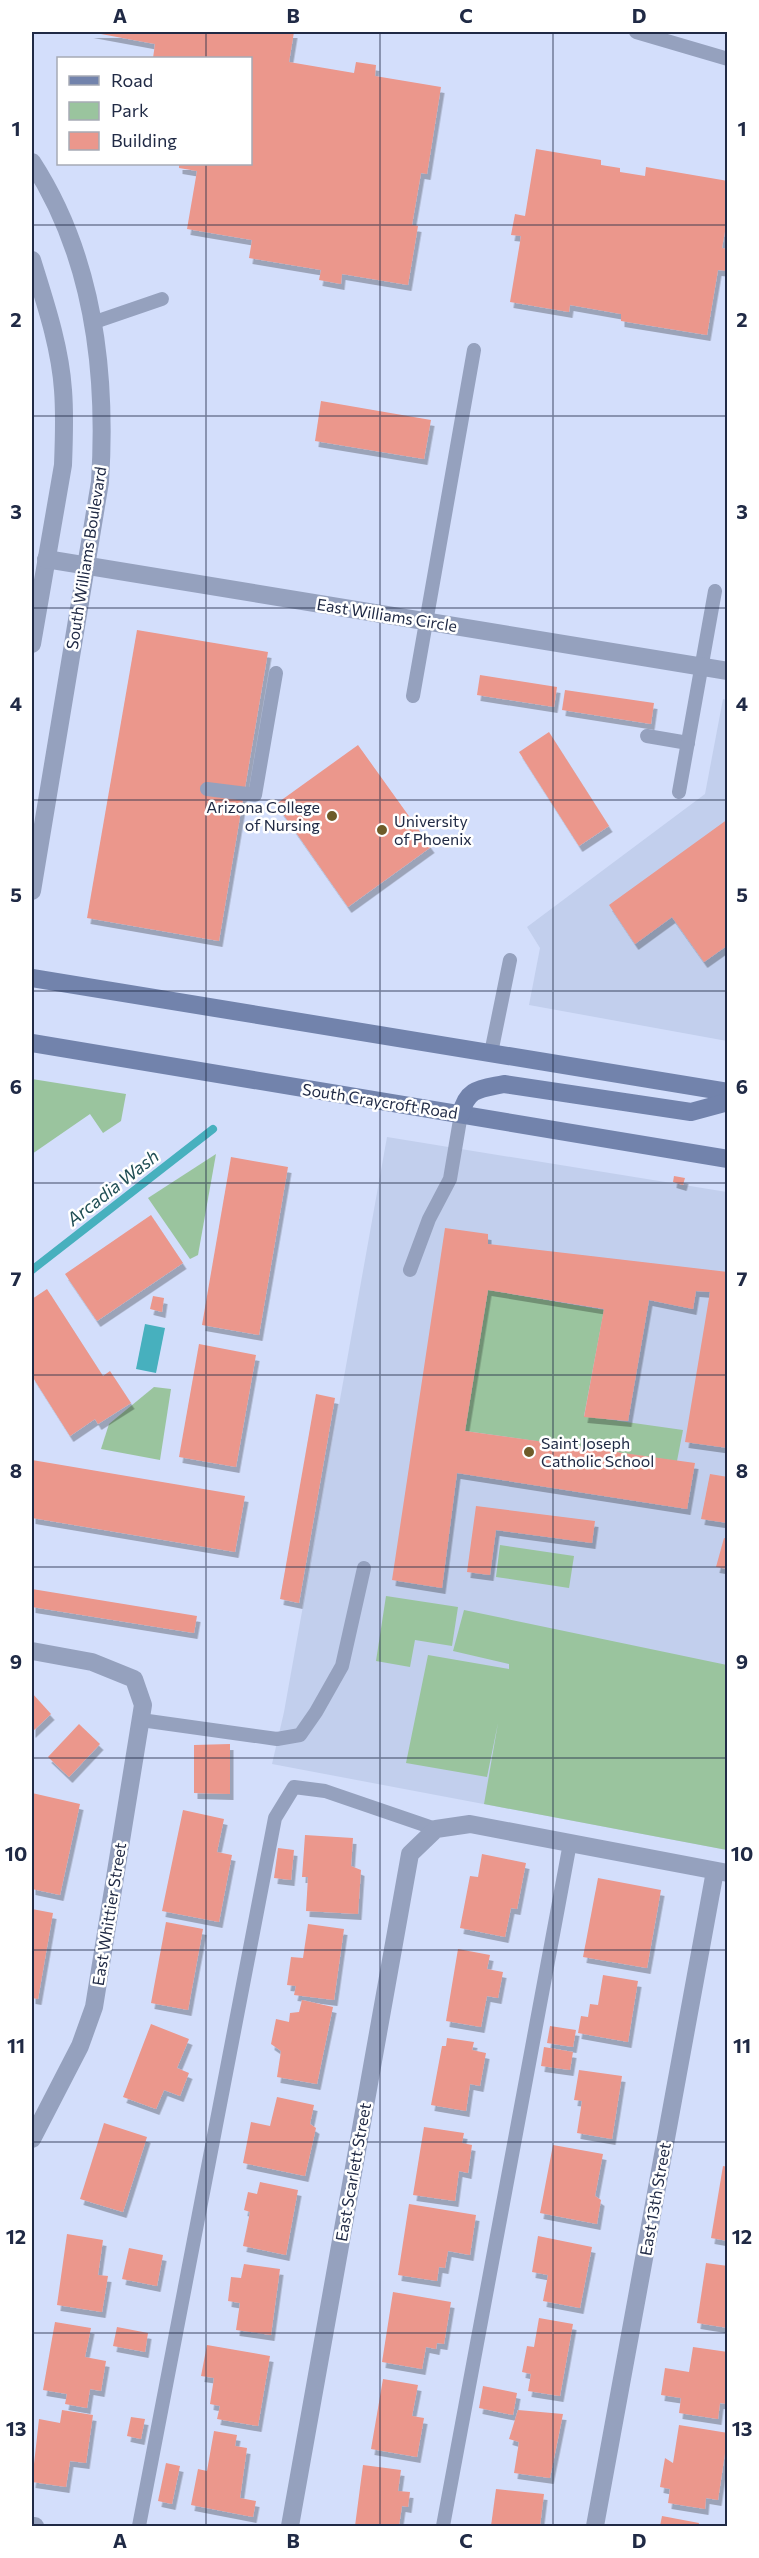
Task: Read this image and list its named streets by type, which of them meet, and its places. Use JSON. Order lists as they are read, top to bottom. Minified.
{"streets":{"main road":["South Craycroft Road"],"street":["South Williams Boulevard","East Williams Circle","East Whittier Street","East Scarlett Street","East 13th Street"]},"crossings":[["South Williams Boulevard","East Williams Circle"]],"water":["Arcadia Wash"],"places":["Arizona College of Nursing","University of Phoenix","Saint Joseph Catholic School"],"legend":["Road","Park","Building"],"grid":{"columns":["A","B","C","D"],"rows":["1","2","3","4","5","6","7","8","9","10","11","12","13"]}}
